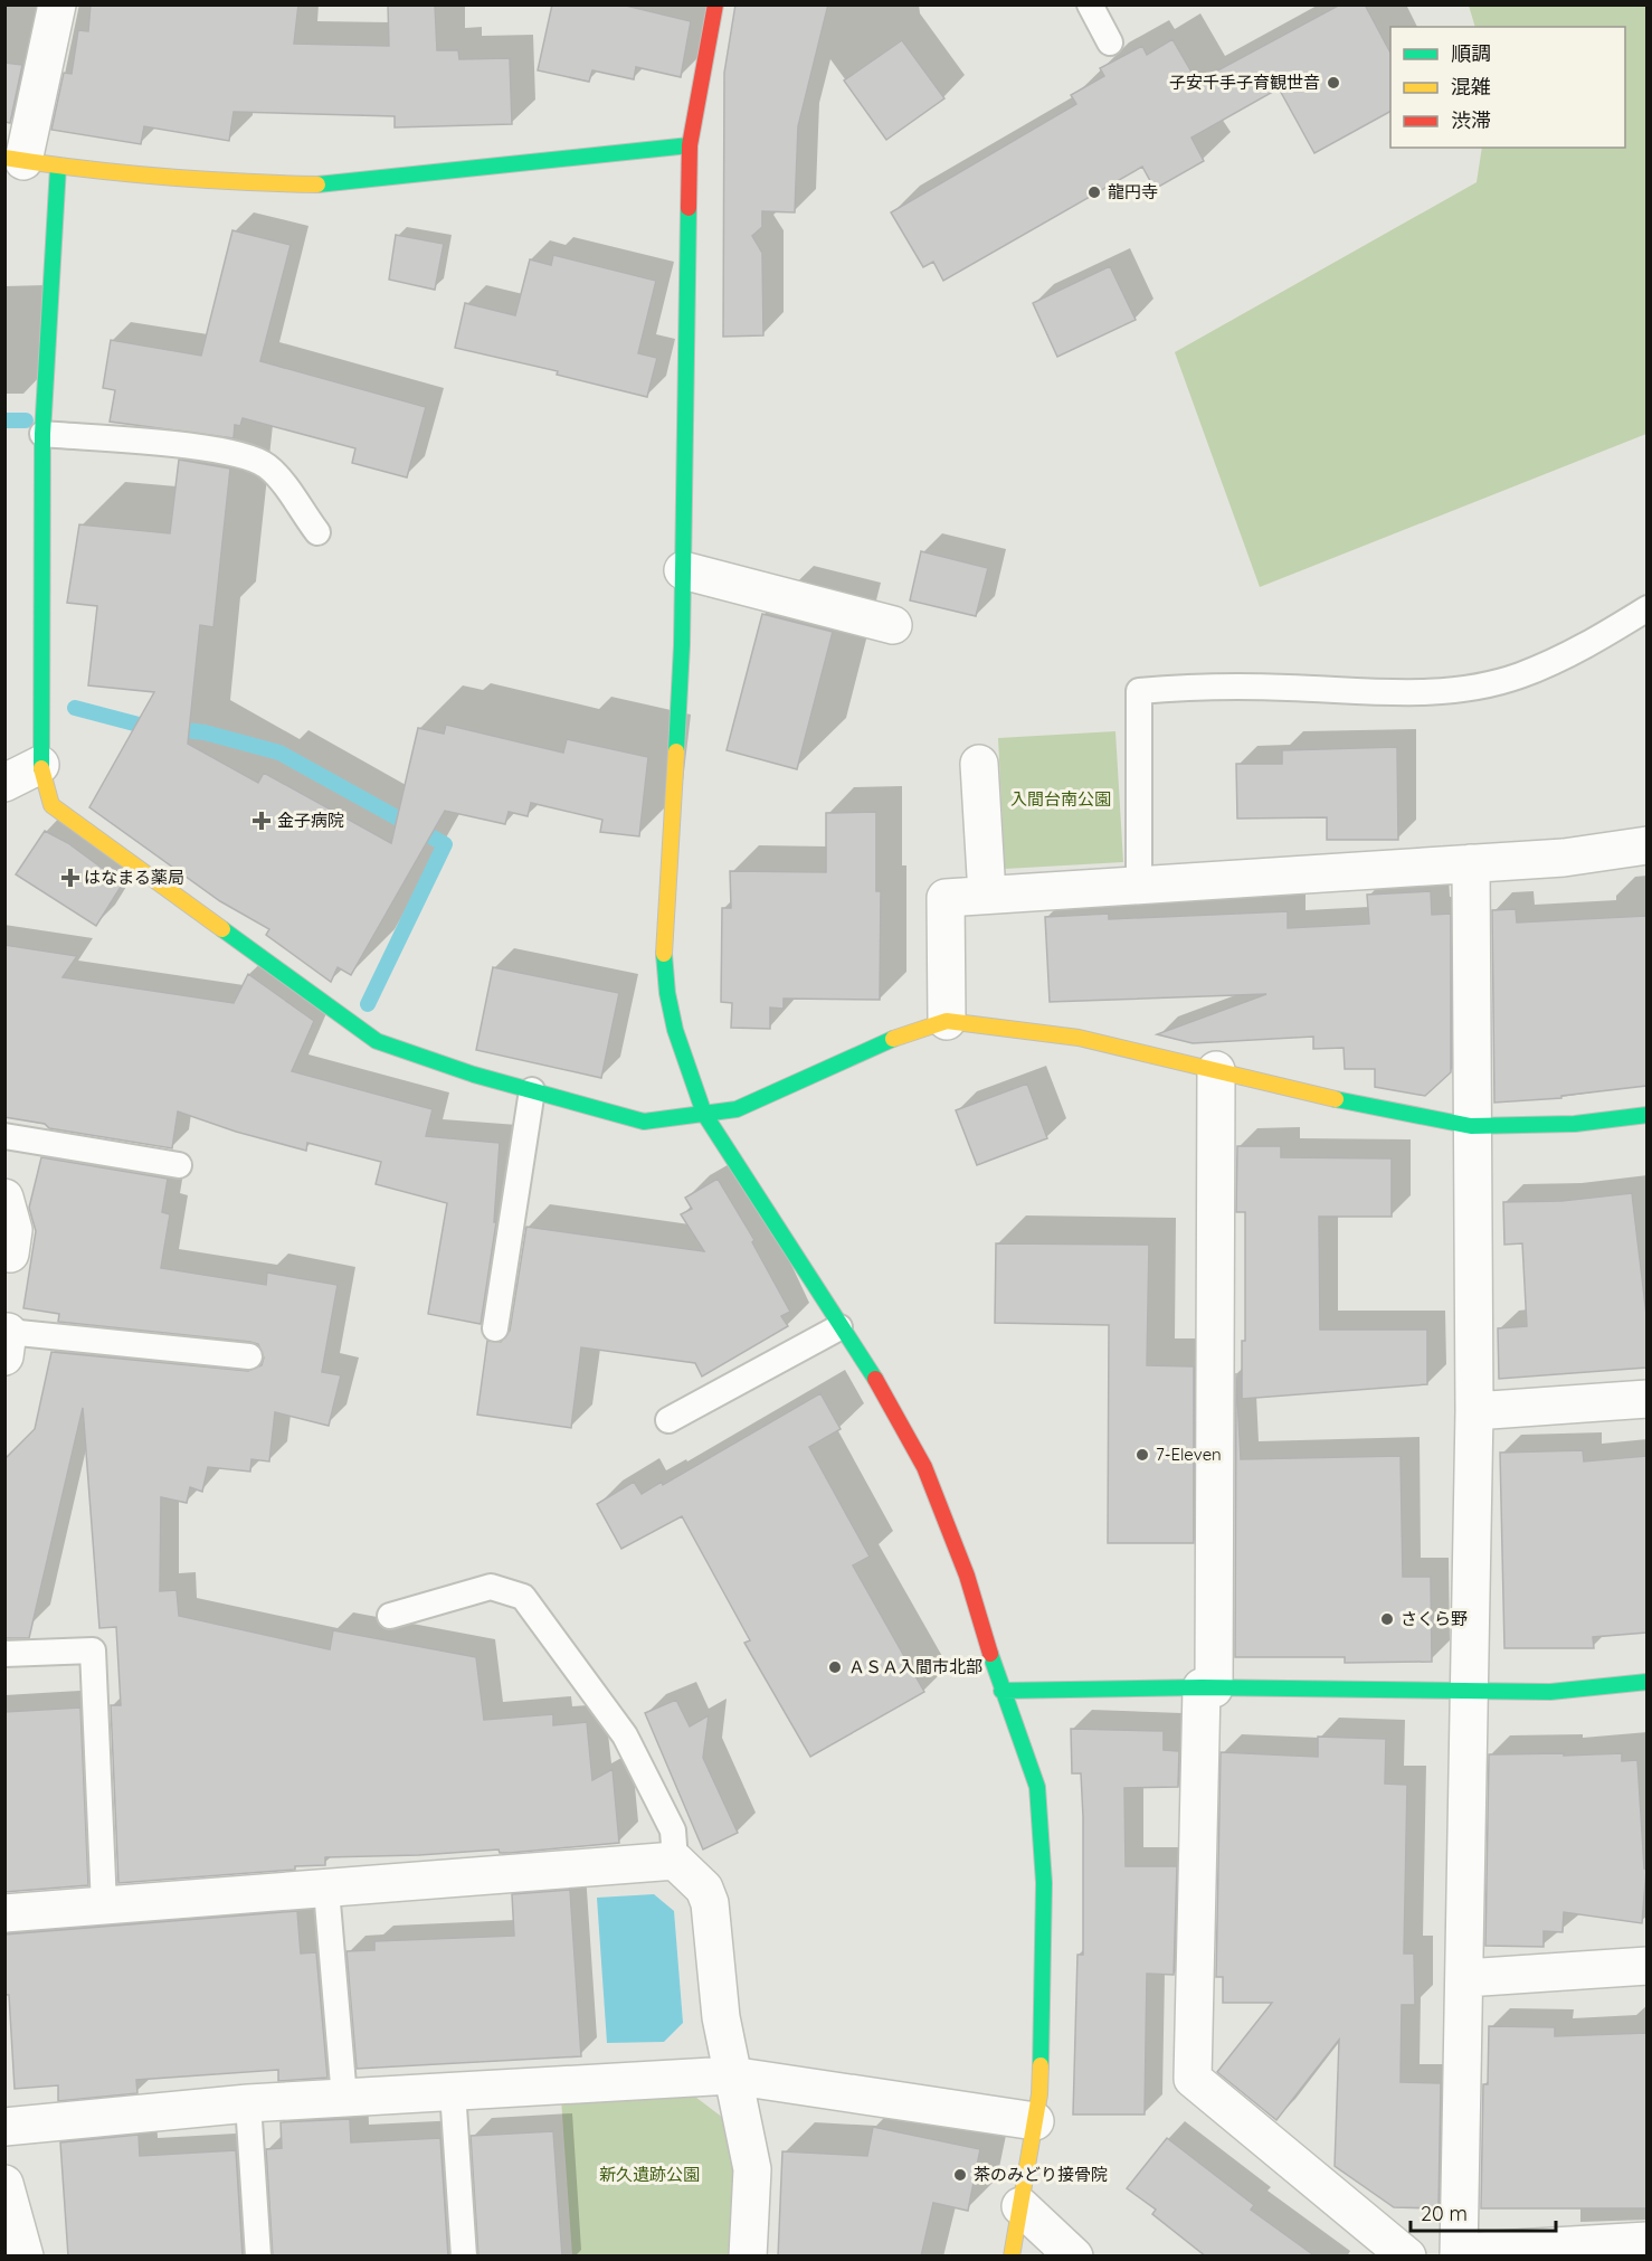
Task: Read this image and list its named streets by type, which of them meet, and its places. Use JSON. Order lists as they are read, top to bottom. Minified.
{"parks":["入間台南公園","新久遺跡公園"],"places":{"other":["子安千手子育観世音","龍円寺","7-Eleven","さくら野","ＡＳＡ入間市北部","茶のみどり接骨院"],"health":["金子病院","はなまる薬局"]},"legend":["順調","混雑","渋滞"],"scale_bar":"20 m"}
